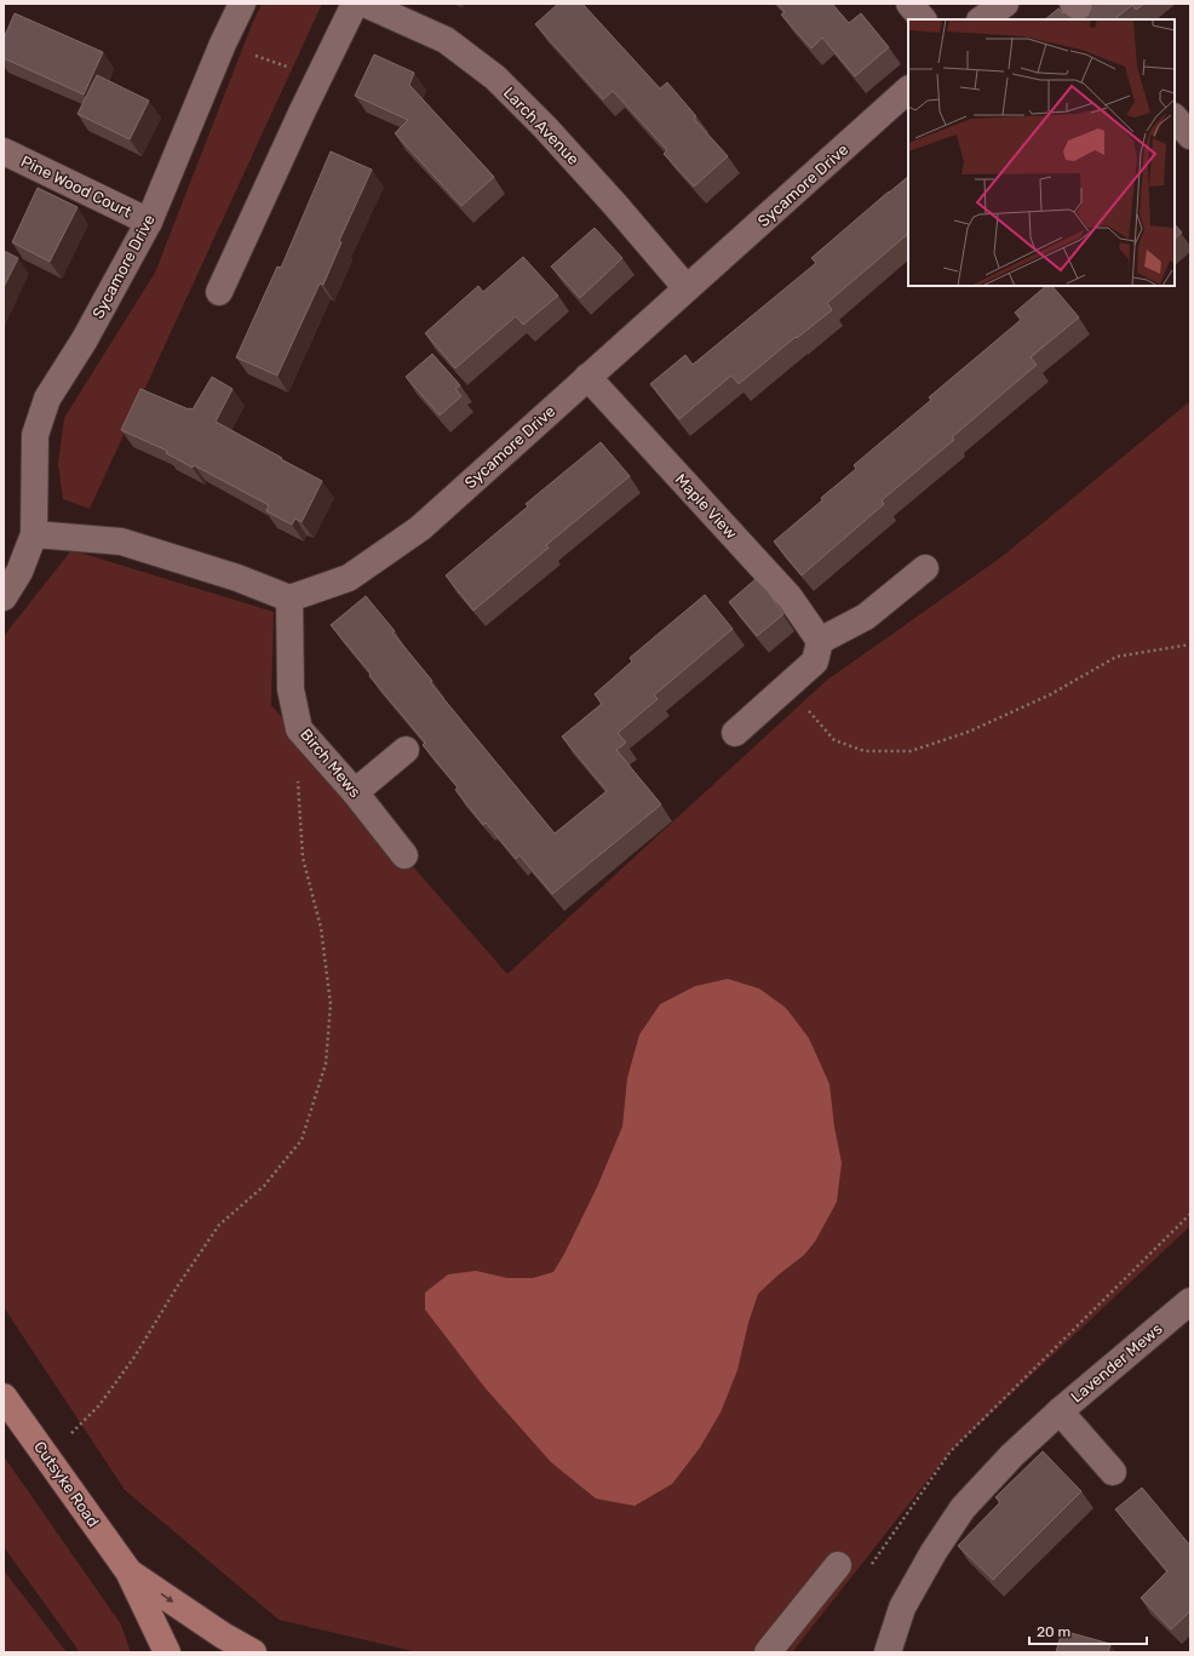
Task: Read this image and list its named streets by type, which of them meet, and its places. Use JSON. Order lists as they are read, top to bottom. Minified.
{"streets":{"main road":["Cutsyke Road"],"street":["Larch Avenue","Sycamore Drive","Pine Wood Court","Maple View","Birch Mews","Lavender Mews"]},"crossings":[["Larch Avenue","Sycamore Drive"],["Sycamore Drive","Pine Wood Court"],["Sycamore Drive","Maple View"],["Sycamore Drive","Birch Mews"]],"scale_bar":"20 m"}
